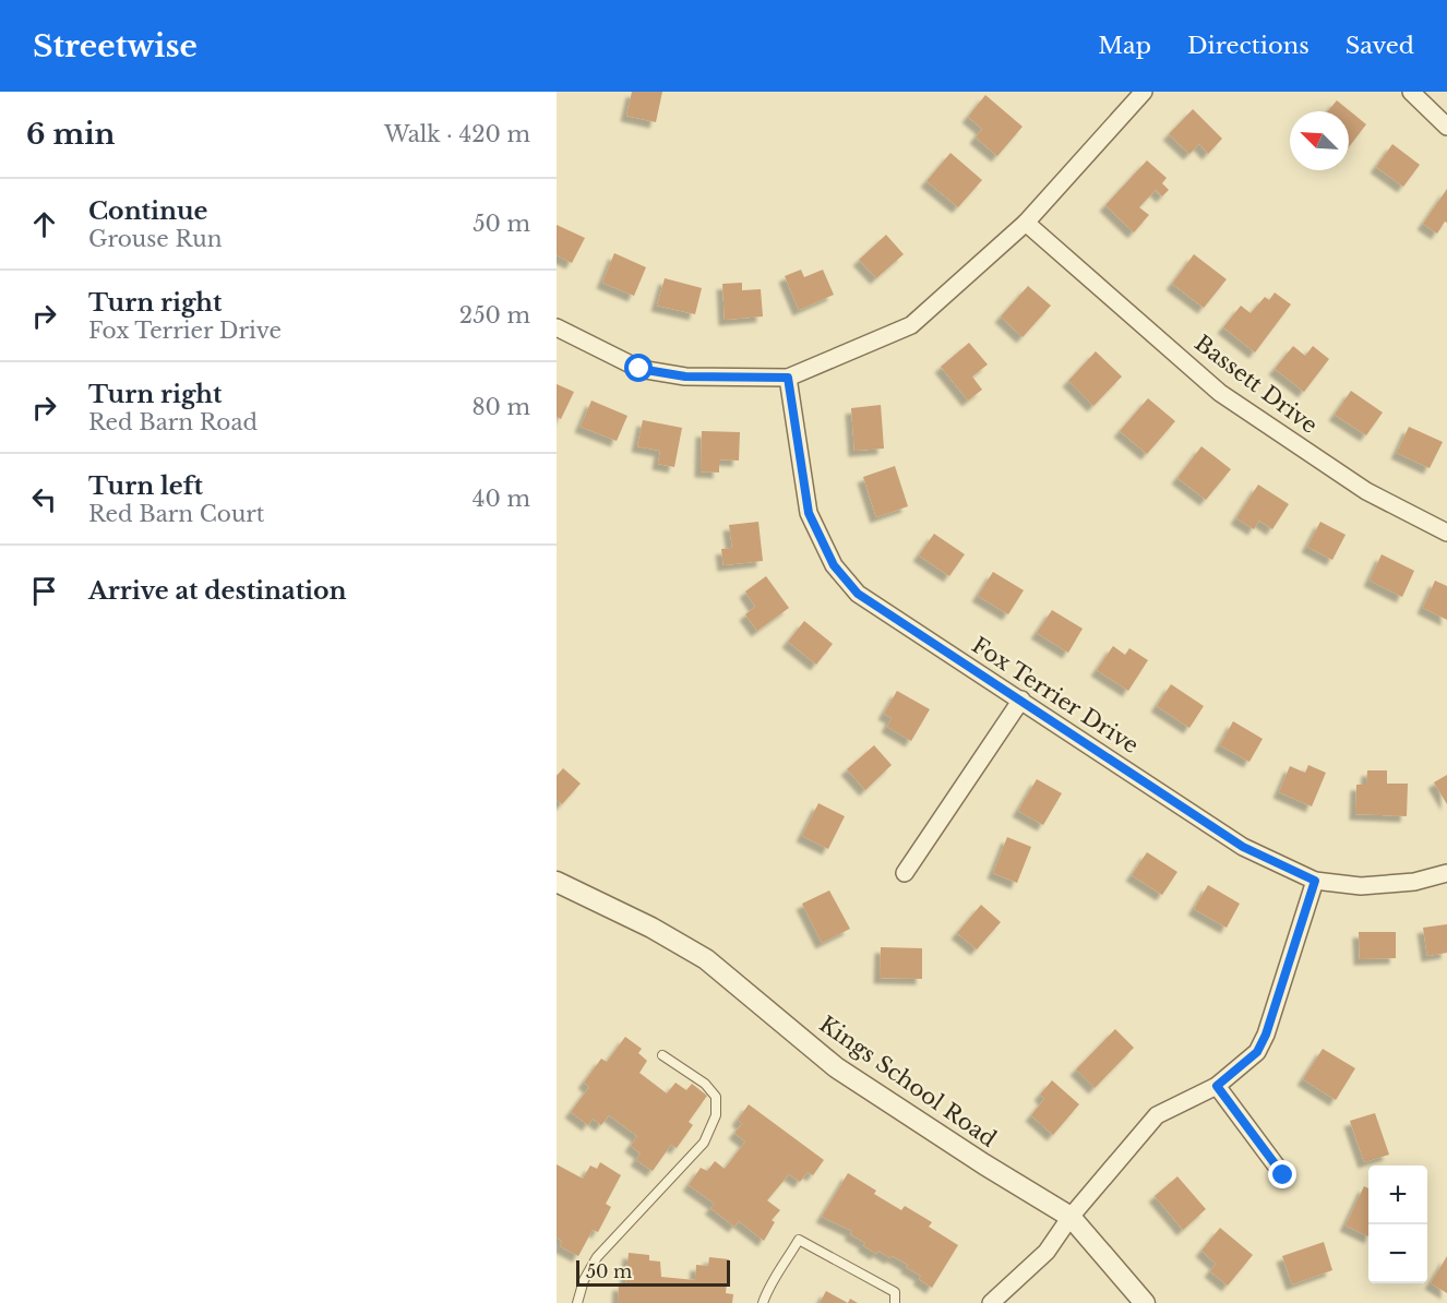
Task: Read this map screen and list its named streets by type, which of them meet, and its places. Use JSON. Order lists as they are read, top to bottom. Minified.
{"streets":{"street":["Bassett Drive","Fox Terrier Drive","Kings School Road"]},"scale_bar":"50 m","north":"top left","page":{"header":"Streetwise","nav":["Map","Directions","Saved"],"heading":["6 min","Walk · 420 m"],"list":[["Continue","Grouse Run","50 m"],["Turn right","Fox Terrier Drive","250 m"],["Turn right","Red Barn Road","80 m"],["Turn left","Red Barn Court","40 m"],"Arrive at destination"],"map_buttons":["+","−"],"scale":"50 m"}}
